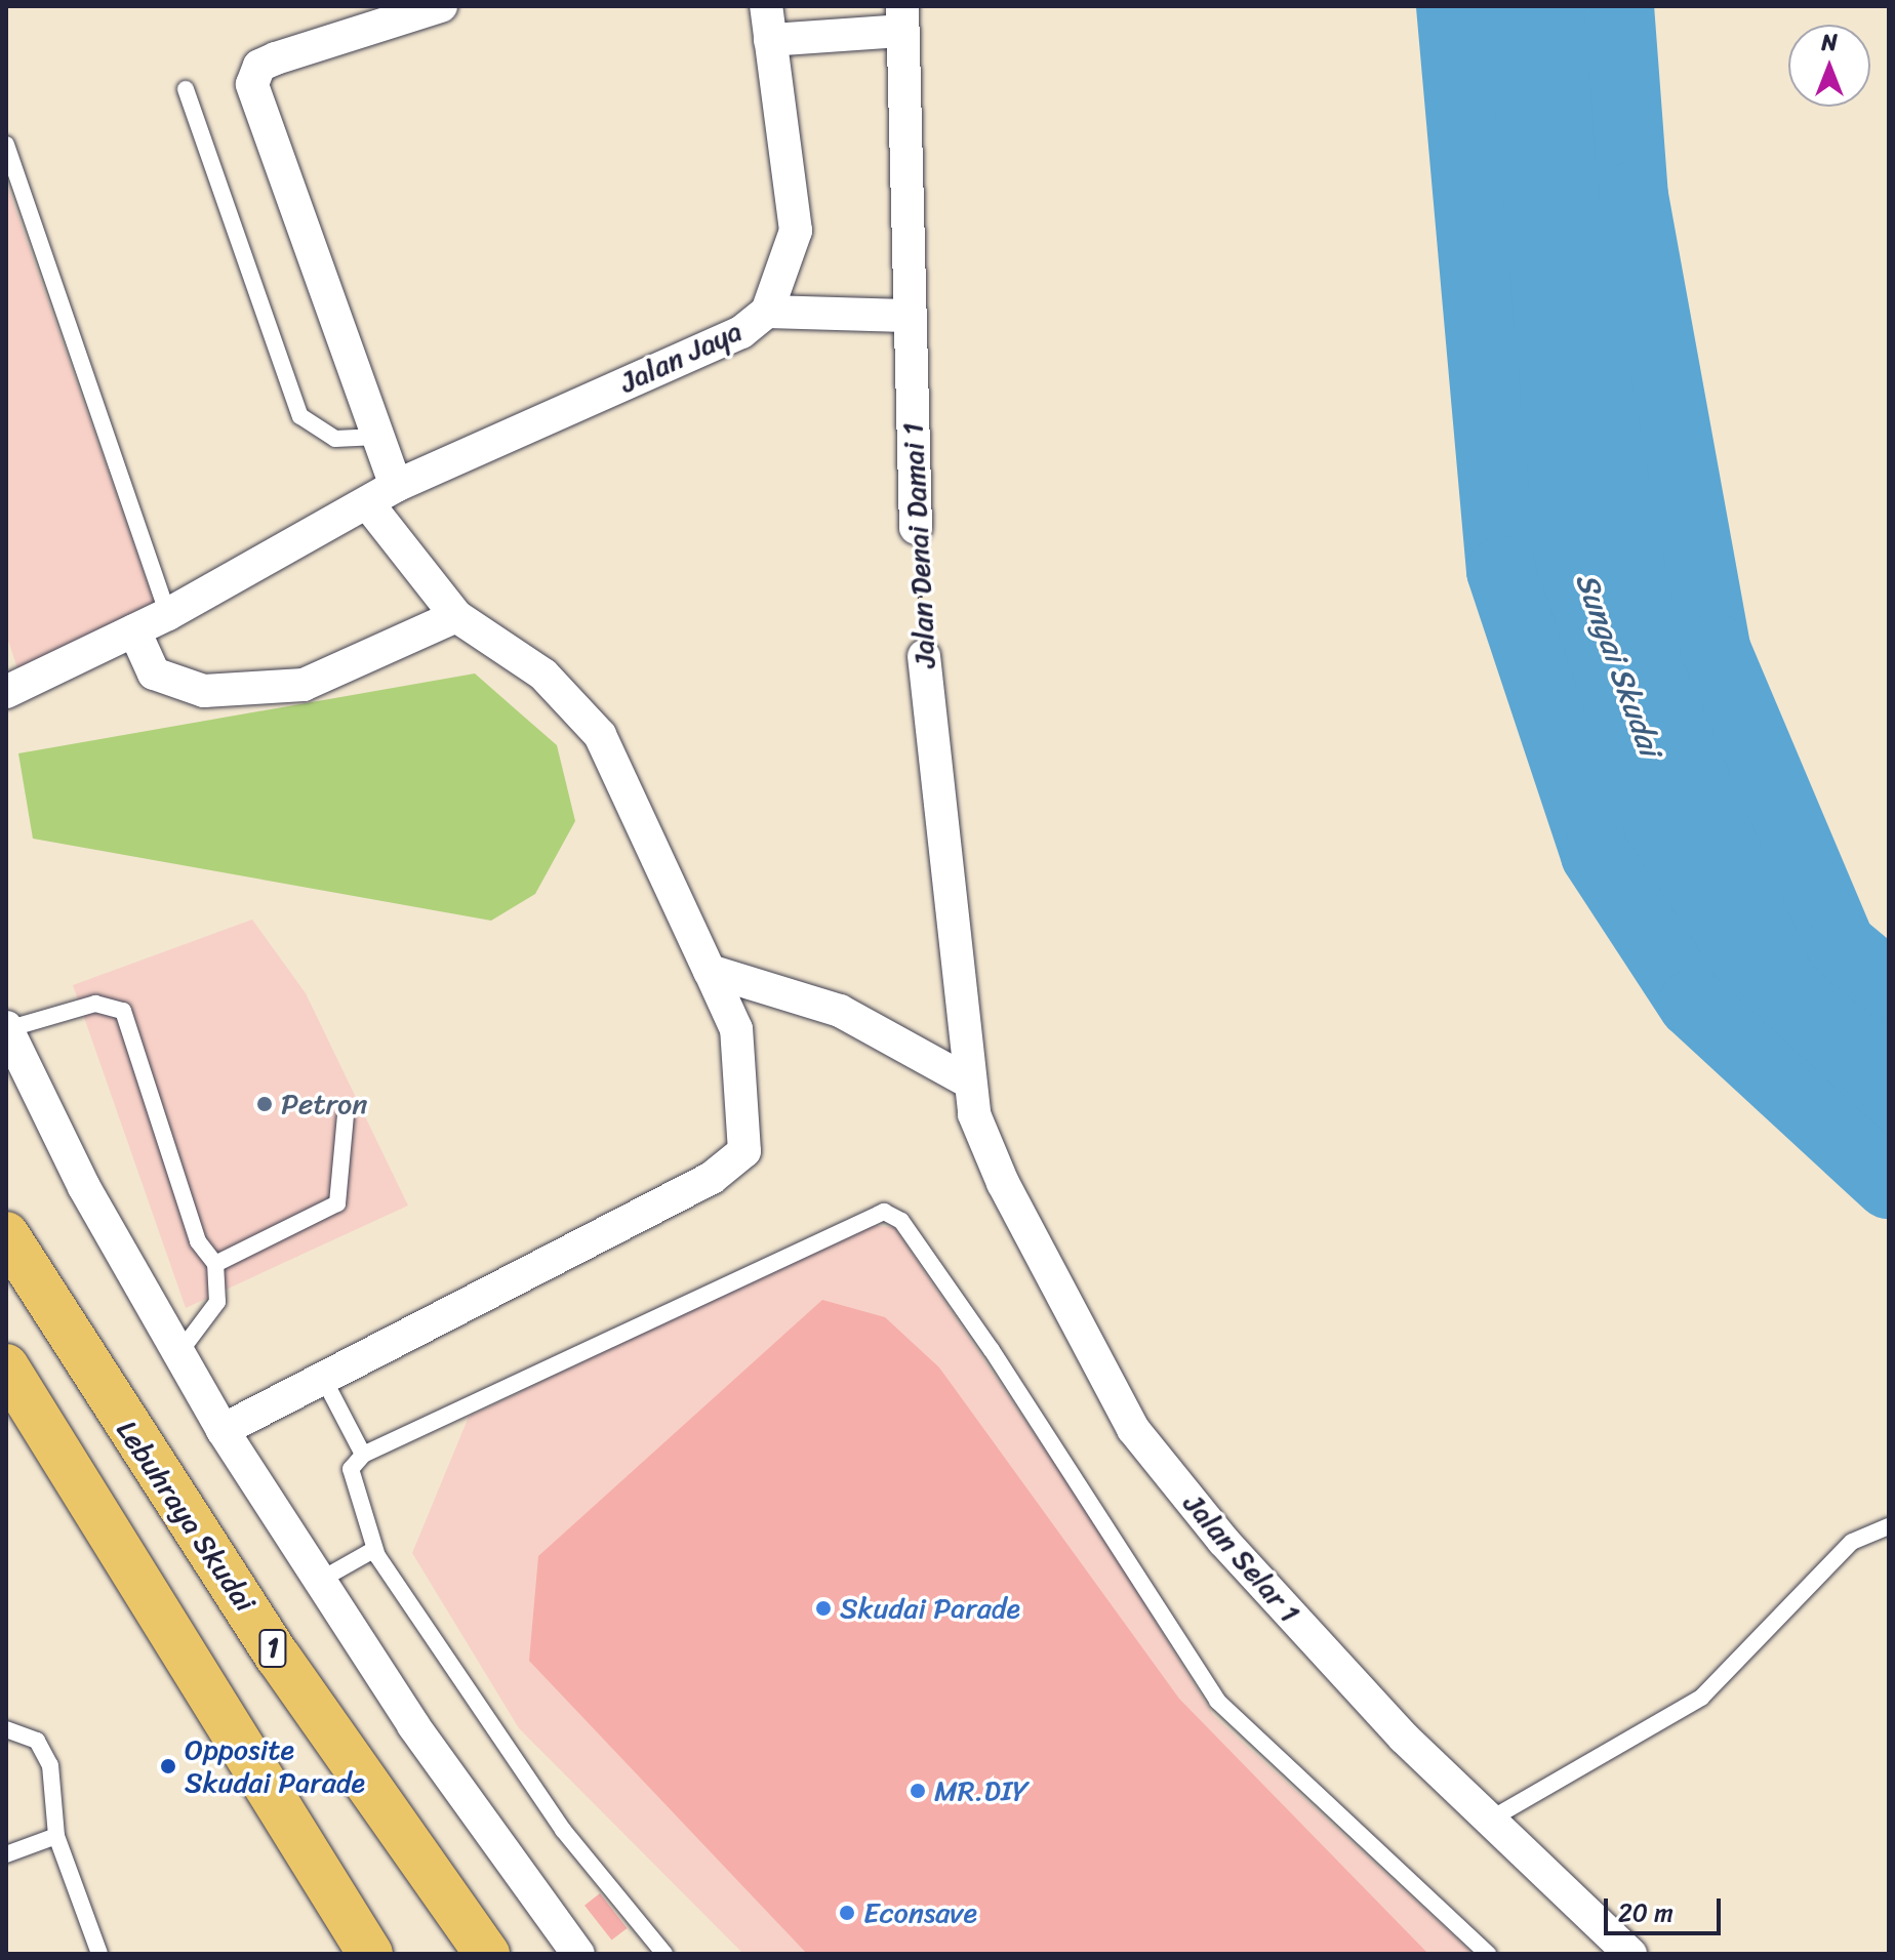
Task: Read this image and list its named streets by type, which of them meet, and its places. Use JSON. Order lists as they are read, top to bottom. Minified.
{"streets":{"highway":["Lebuhraya Skudai","1"],"street":["Jalan Jaya","Jalan Denai Damai 1","Jalan Selar 1"]},"crossings":[["Jalan Denai Damai 1","Jalan Selar 1"]],"water":["Sungai Skudai"],"places":["Petron","Skudai Parade","Opposite Skudai Parade","MR.DIY","Econsave"],"scale_bar":"20 m","north":"top"}
